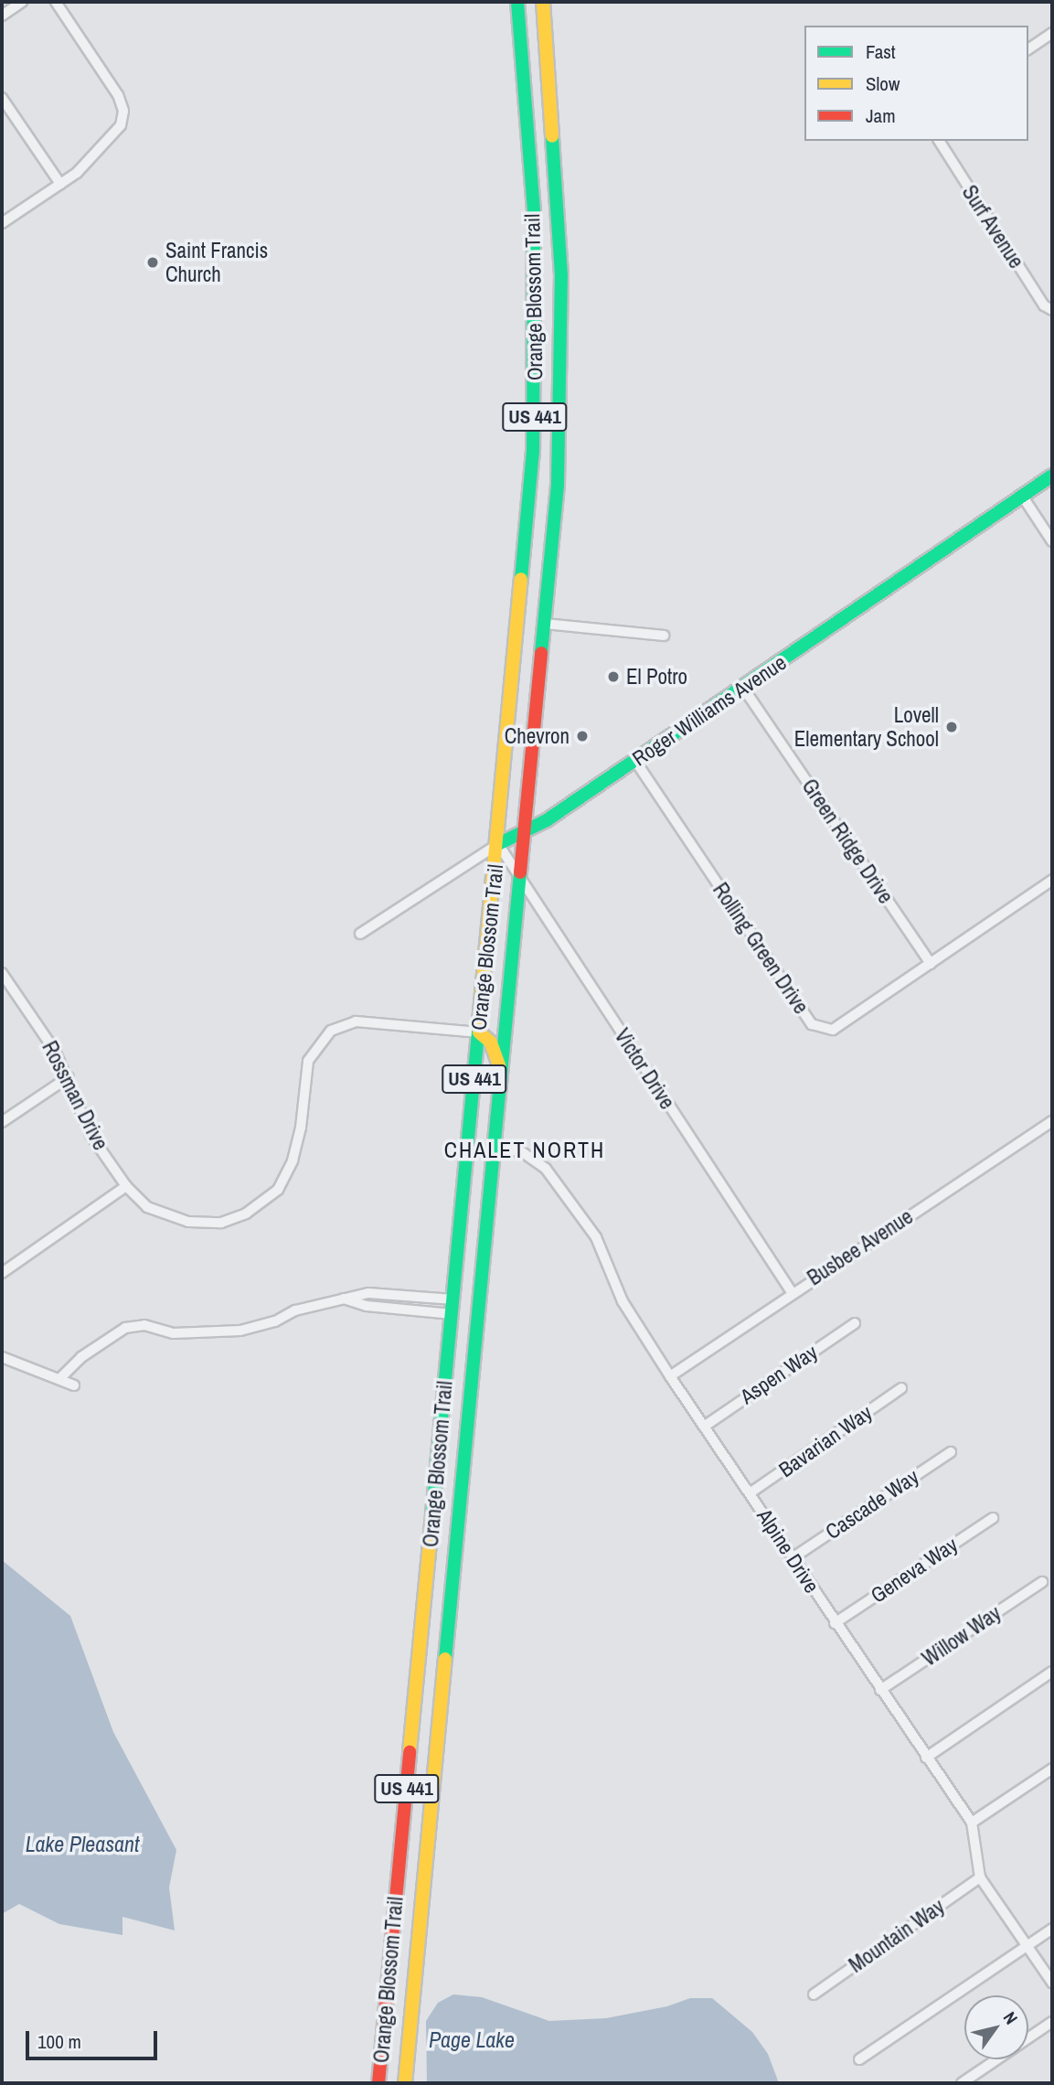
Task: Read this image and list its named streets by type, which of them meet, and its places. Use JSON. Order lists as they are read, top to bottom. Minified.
{"streets":{"main road":["Orange Blossom Trail","US 441","Roger Williams Avenue"],"street":["Surf Avenue","Green Ridge Drive","Rolling Green Drive","Victor Drive","Rossman Drive","Busbee Avenue","Aspen Way","Bavarian Way","Cascade Way","Alpine Drive","Geneva Way","Willow Way","Mountain Way"]},"crossings":[["Orange Blossom Trail","Roger Williams Avenue"],["Orange Blossom Trail","Victor Drive"],["Orange Blossom Trail","Rossman Drive"],["Orange Blossom Trail","Alpine Drive"],["Roger Williams Avenue","Green Ridge Drive"],["Roger Williams Avenue","Rolling Green Drive"],["Roger Williams Avenue","Victor Drive"],["Green Ridge Drive","Rolling Green Drive"],["Victor Drive","Busbee Avenue"],["Busbee Avenue","Alpine Drive"],["Aspen Way","Alpine Drive"],["Bavarian Way","Alpine Drive"],["Cascade Way","Alpine Drive"],["Alpine Drive","Geneva Way"],["Alpine Drive","Willow Way"],["Alpine Drive","Mountain Way"]],"districts":["CHALET NORTH"],"water":["Lake Pleasant","Page Lake"],"places":["Saint Francis Church","El Potro","Lovell Elementary School","Chevron"],"legend":["Fast","Slow","Jam"],"scale_bar":"100 m","north":"top right"}
